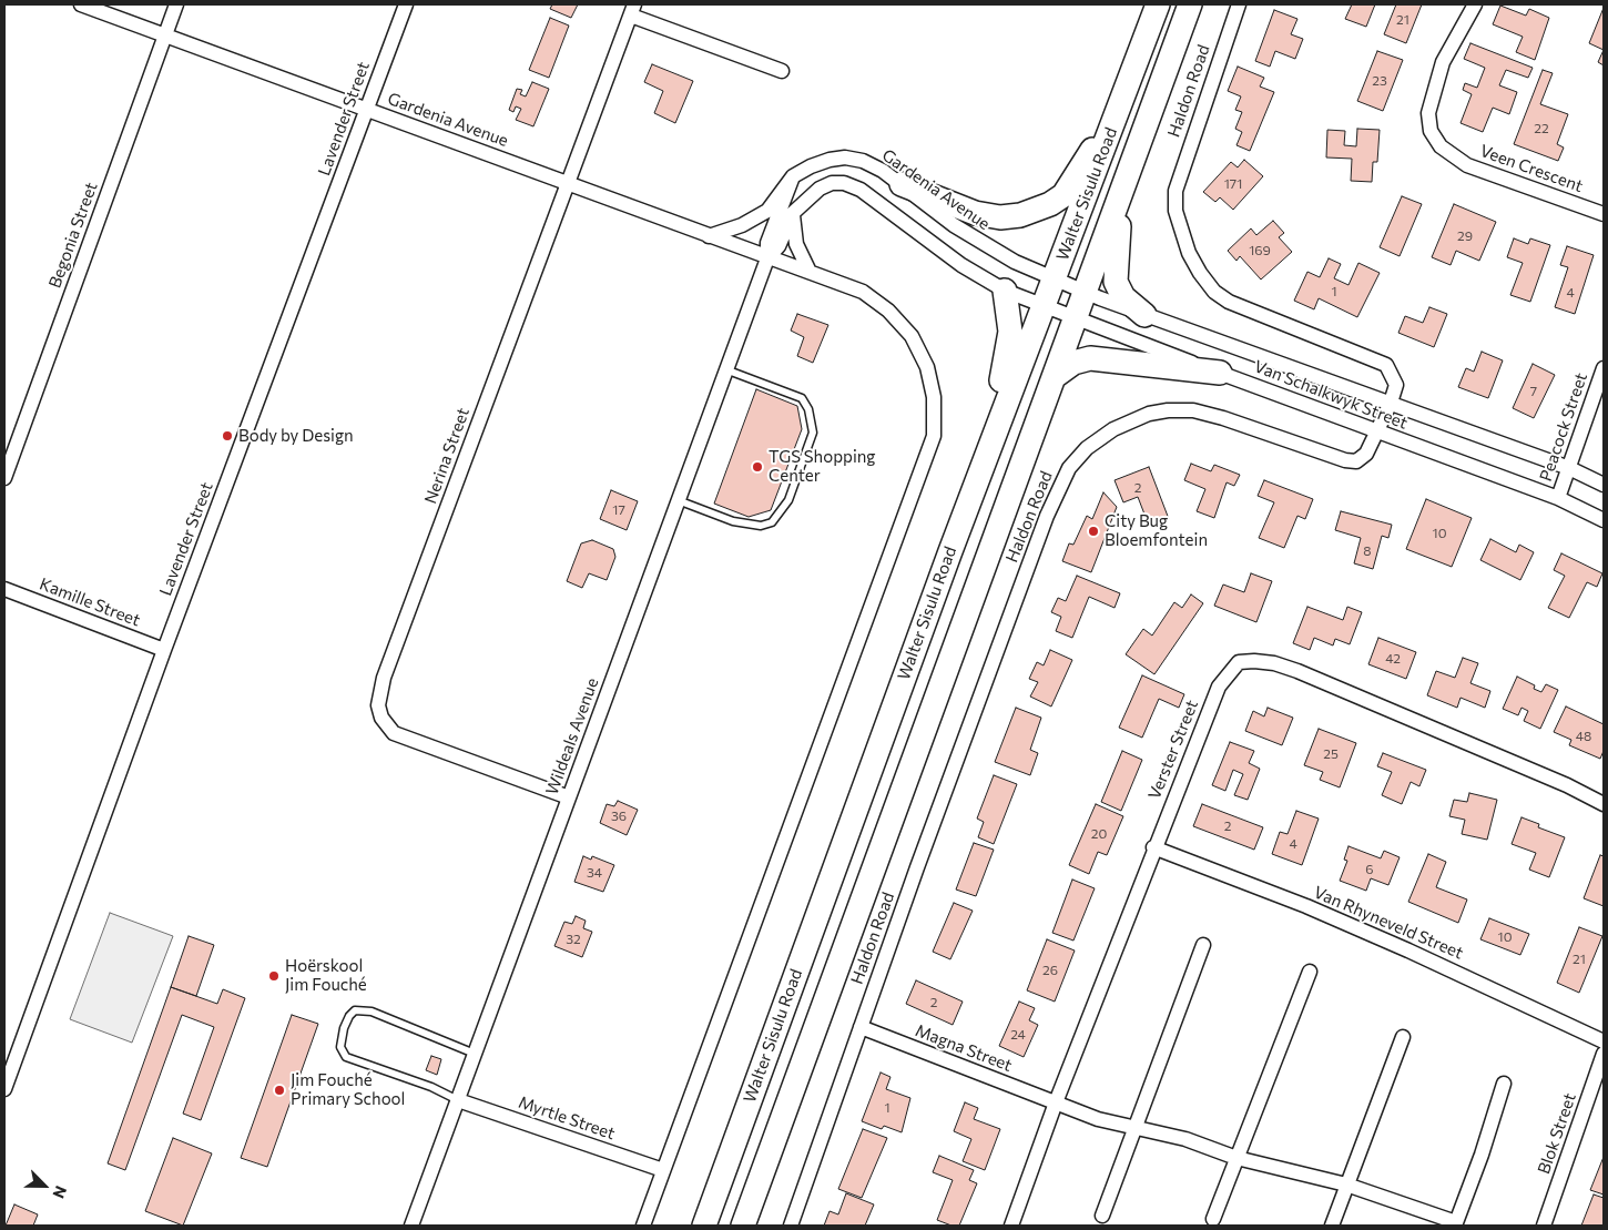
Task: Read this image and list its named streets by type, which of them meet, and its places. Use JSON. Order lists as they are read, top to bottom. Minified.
{"streets":{"highway":["Walter Sisulu Road"],"street":["Haldon Road","Lavender Street","Gardenia Avenue","Veen Crescent","Begonia Street","Van Schalkwyk Street","Peacock Street","Nerina Street","Kamille Street","Wildeals Avenue","Verster Street","Van Rhyneveld Street","Magna Street","Myrtle Street","Blok Street"]},"crossings":[["Haldon Road","Van Schalkwyk Street"],["Haldon Road","Magna Street"],["Lavender Street","Gardenia Avenue"],["Lavender Street","Kamille Street"],["Gardenia Avenue","Walter Sisulu Road"],["Gardenia Avenue","Begonia Street"],["Gardenia Avenue","Van Schalkwyk Street"],["Gardenia Avenue","Nerina Street"],["Gardenia Avenue","Wildeals Avenue"],["Walter Sisulu Road","Van Schalkwyk Street"],["Van Schalkwyk Street","Peacock Street"],["Nerina Street","Wildeals Avenue"],["Wildeals Avenue","Myrtle Street"],["Verster Street","Van Rhyneveld Street"],["Verster Street","Magna Street"]],"places":["Body by Design","TGS Shopping Center","City Bug Bloemfontein","Hoërskool Jim Fouché","Jim Fouché Primary School"],"house_numbers":["21","23","22","171","29","169","1","4","7","2","17","10","8","42","48","25","36","2","20","4","6","34","10","32","21","26","2","24","1"],"north":"bottom right"}
